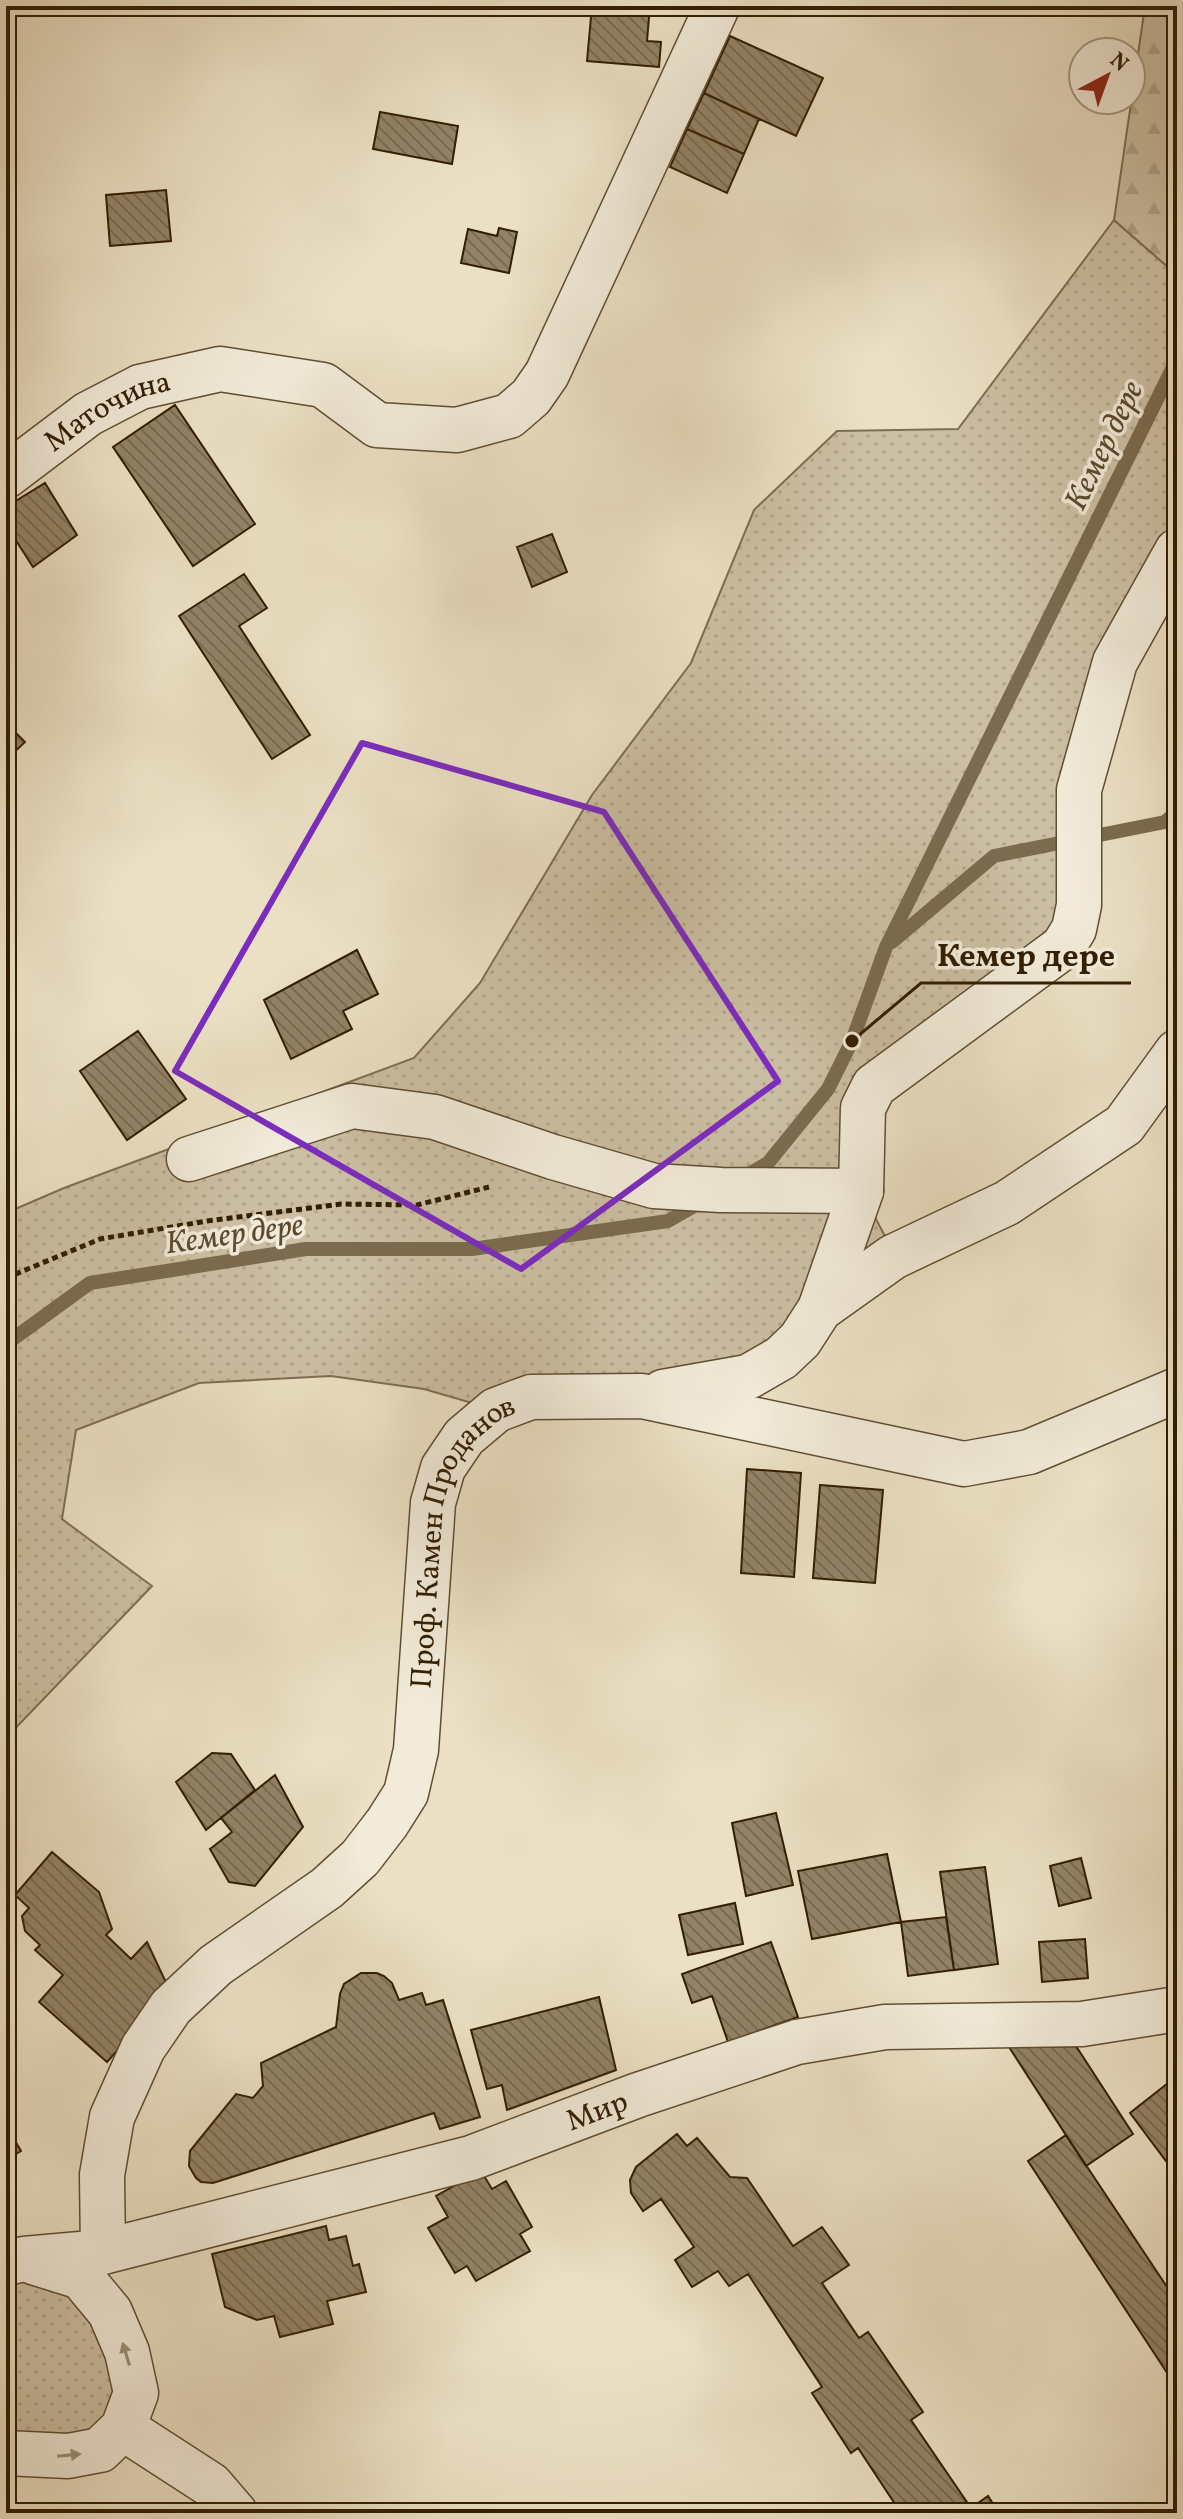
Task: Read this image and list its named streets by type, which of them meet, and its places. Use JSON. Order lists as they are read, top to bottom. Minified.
{"streets":{"street":["Маточина","Проф. Камен Проданов","Мир"]},"crossings":[["Проф. Камен Проданов","Мир"]],"water":["Кемер дере"],"places":["Кемер дере"],"north":"top right"}
